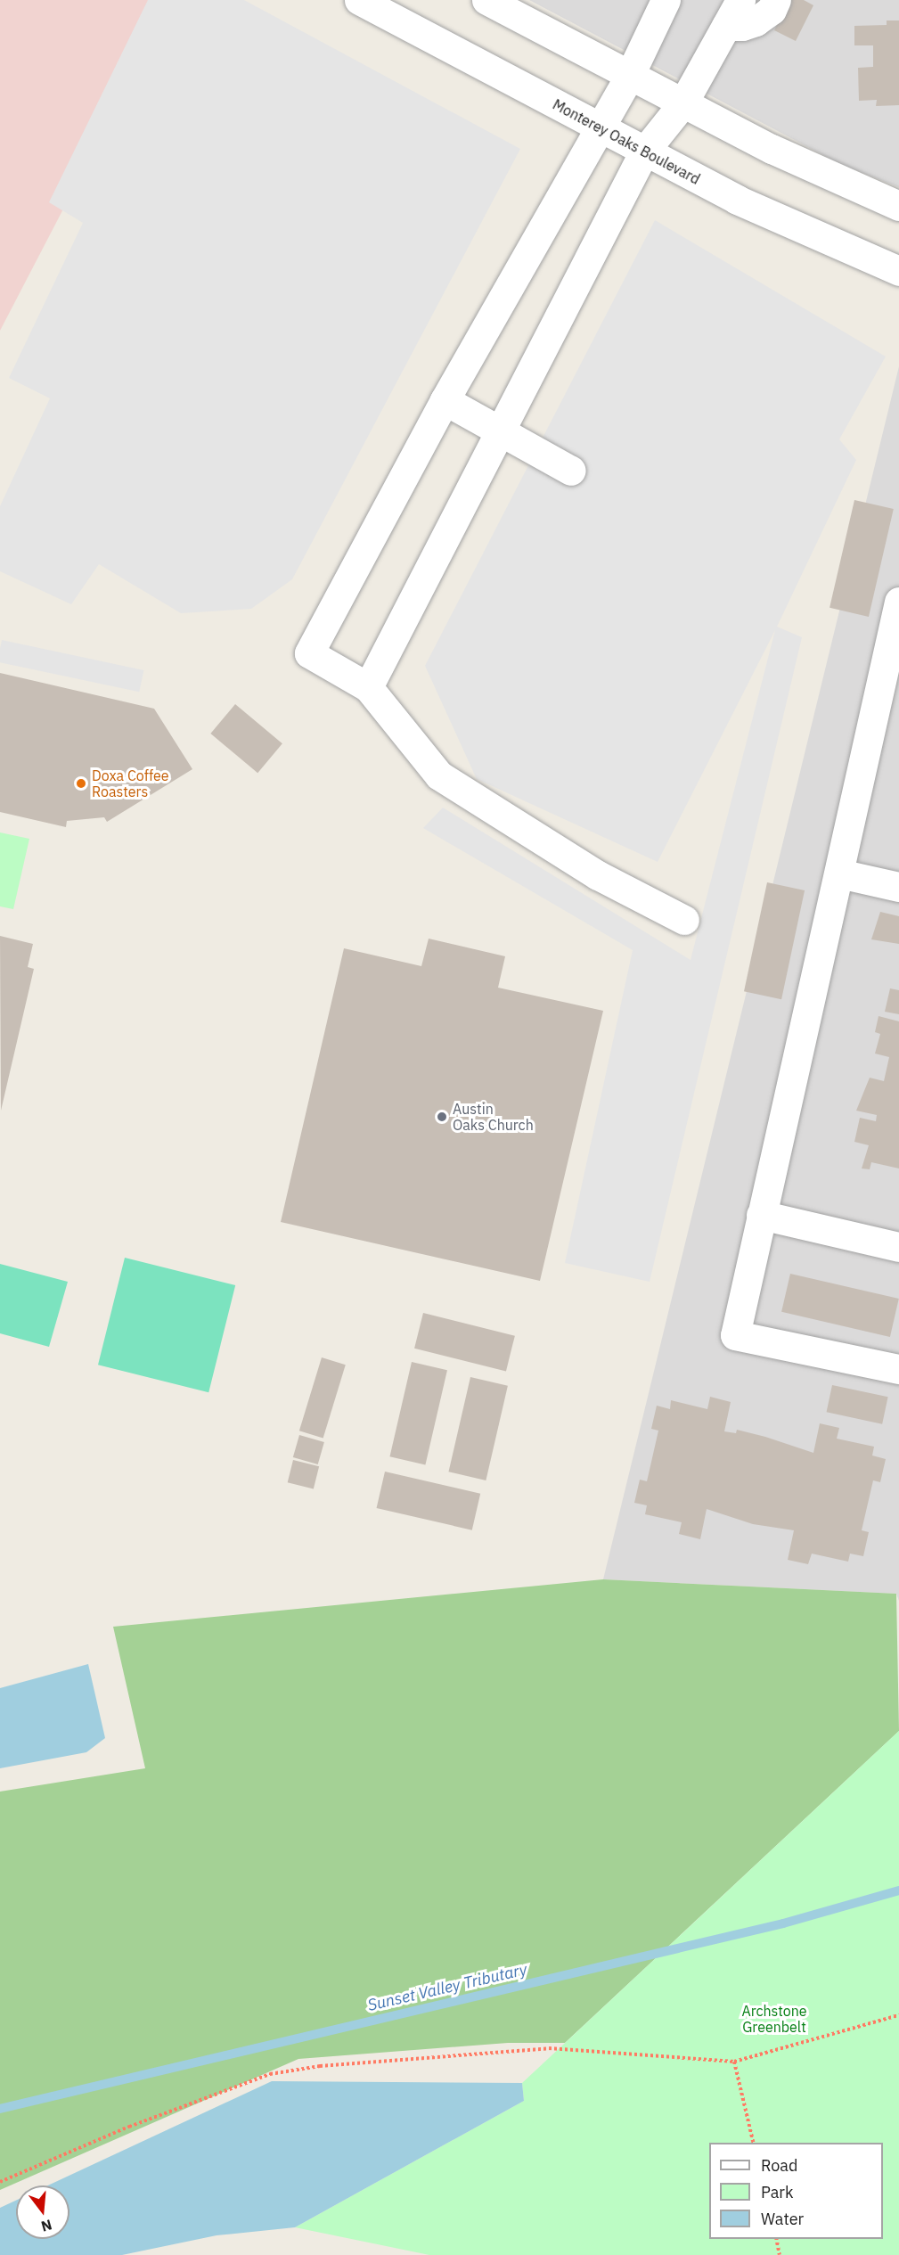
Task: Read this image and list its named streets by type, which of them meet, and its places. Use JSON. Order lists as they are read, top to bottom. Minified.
{"streets":{"street":["Monterey Oaks Boulevard"]},"water":["Sunset Valley Tributary"],"parks":["Archstone Greenbelt"],"places":["Doxa Coffee Roasters","Austin Oaks Church"],"legend":["Road","Park","Water"],"north":"bottom"}
